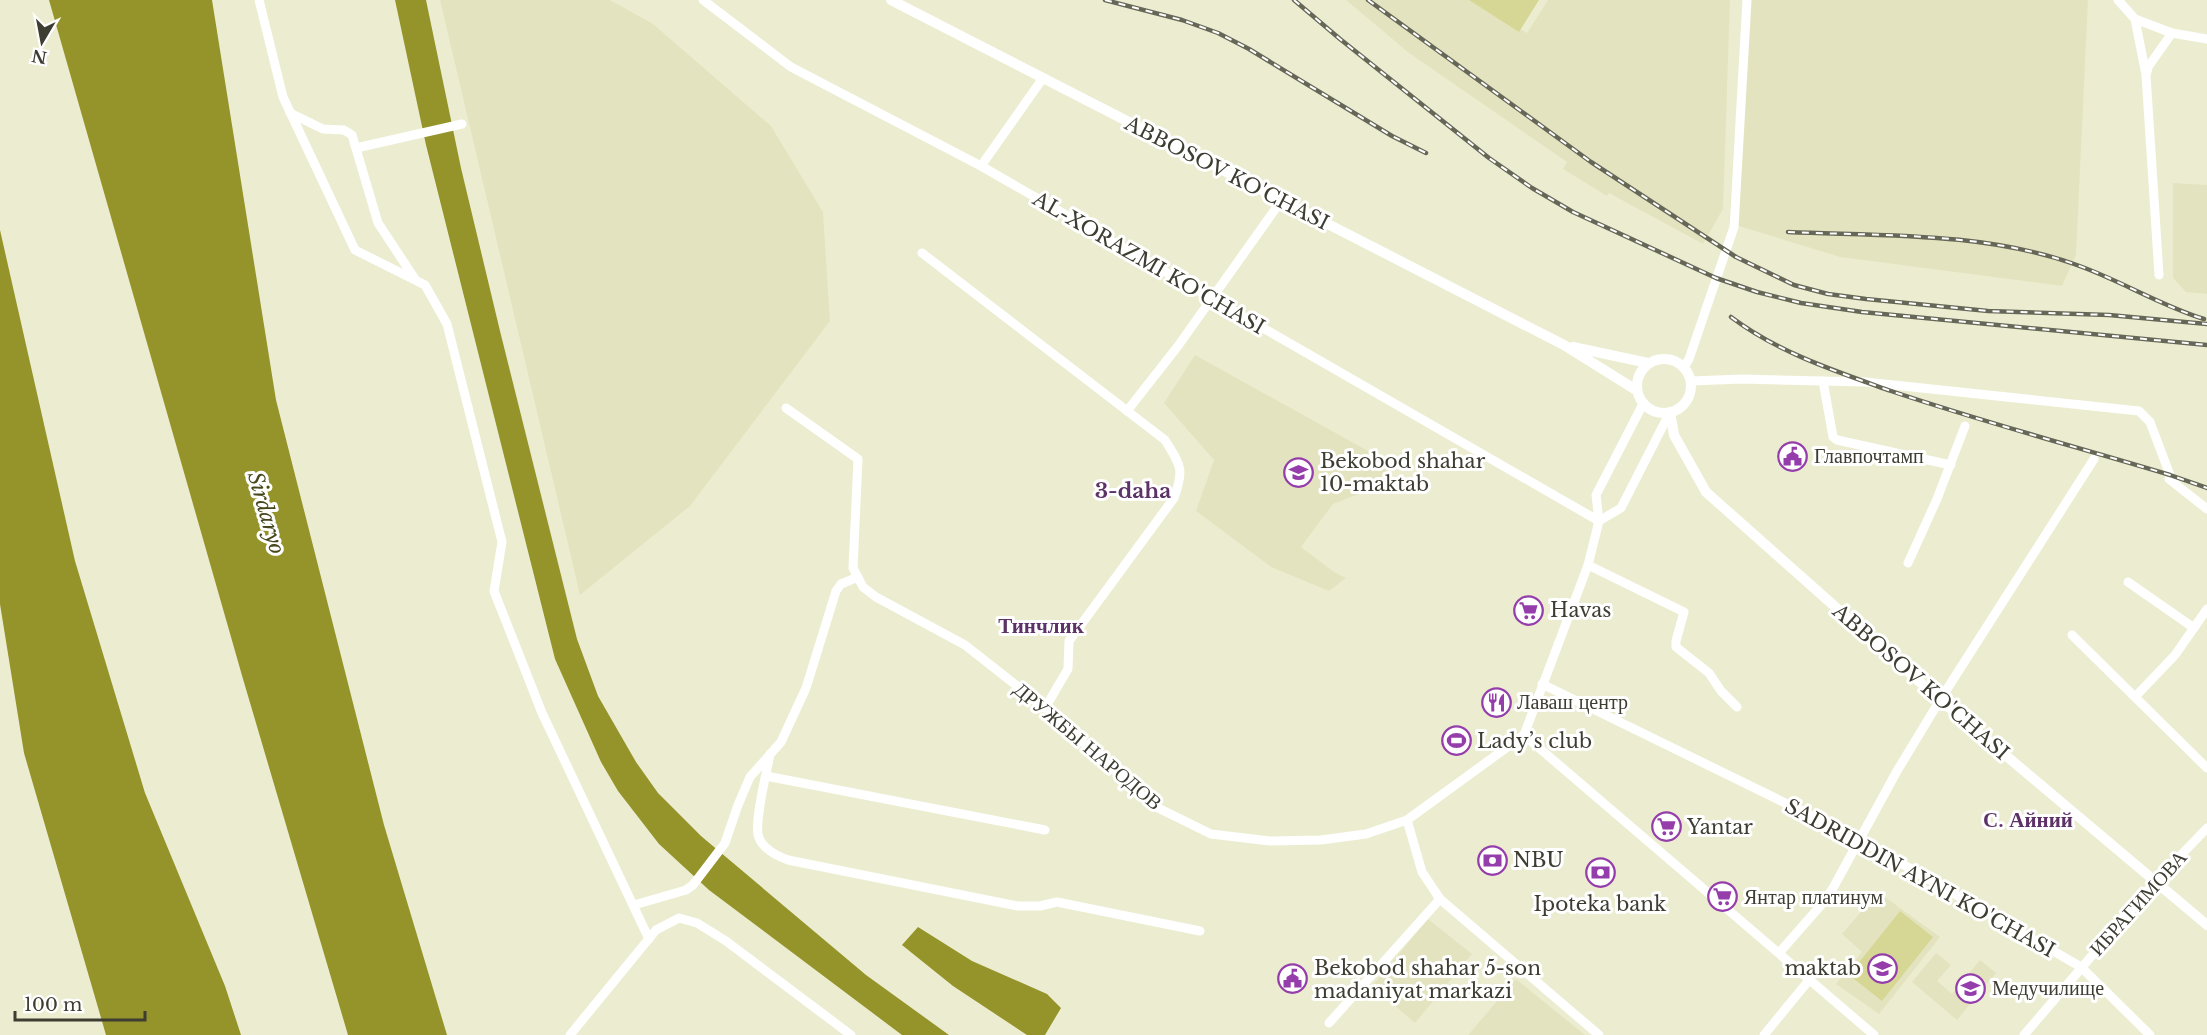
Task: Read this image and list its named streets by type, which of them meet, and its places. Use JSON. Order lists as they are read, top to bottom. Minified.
{"streets":{"main road":["ABBOSOV KO'CHASI"],"street":["AL-XORAZMI KO'CHASI","ДРУЖБЫ НАРОДОВ","SADRIDDIN AYNI KO'CHASI","ИБРАГИМОВА"]},"crossings":[["ABBOSOV KO'CHASI","ИБРАГИМОВА"],["SADRIDDIN AYNI KO'CHASI","ИБРАГИМОВА"]],"districts":["3-daha","Тинчлик","С. Айний"],"water":["Sirdaryo"],"places":{"public building":["Главпочтамп","Bekobod shahar 5-son madaniyat markazi"],"school or university":["Bekobod shahar 10-maktab","maktab","Медучилище"],"supermarket":["Havas","Yantar","Янтар платинум"],"restaurant":["Лаваш центр"],"sports":["Lady’s club"],"bank":["NBU","Ipoteka bank"]},"scale_bar":"100 m","north":"bottom"}
